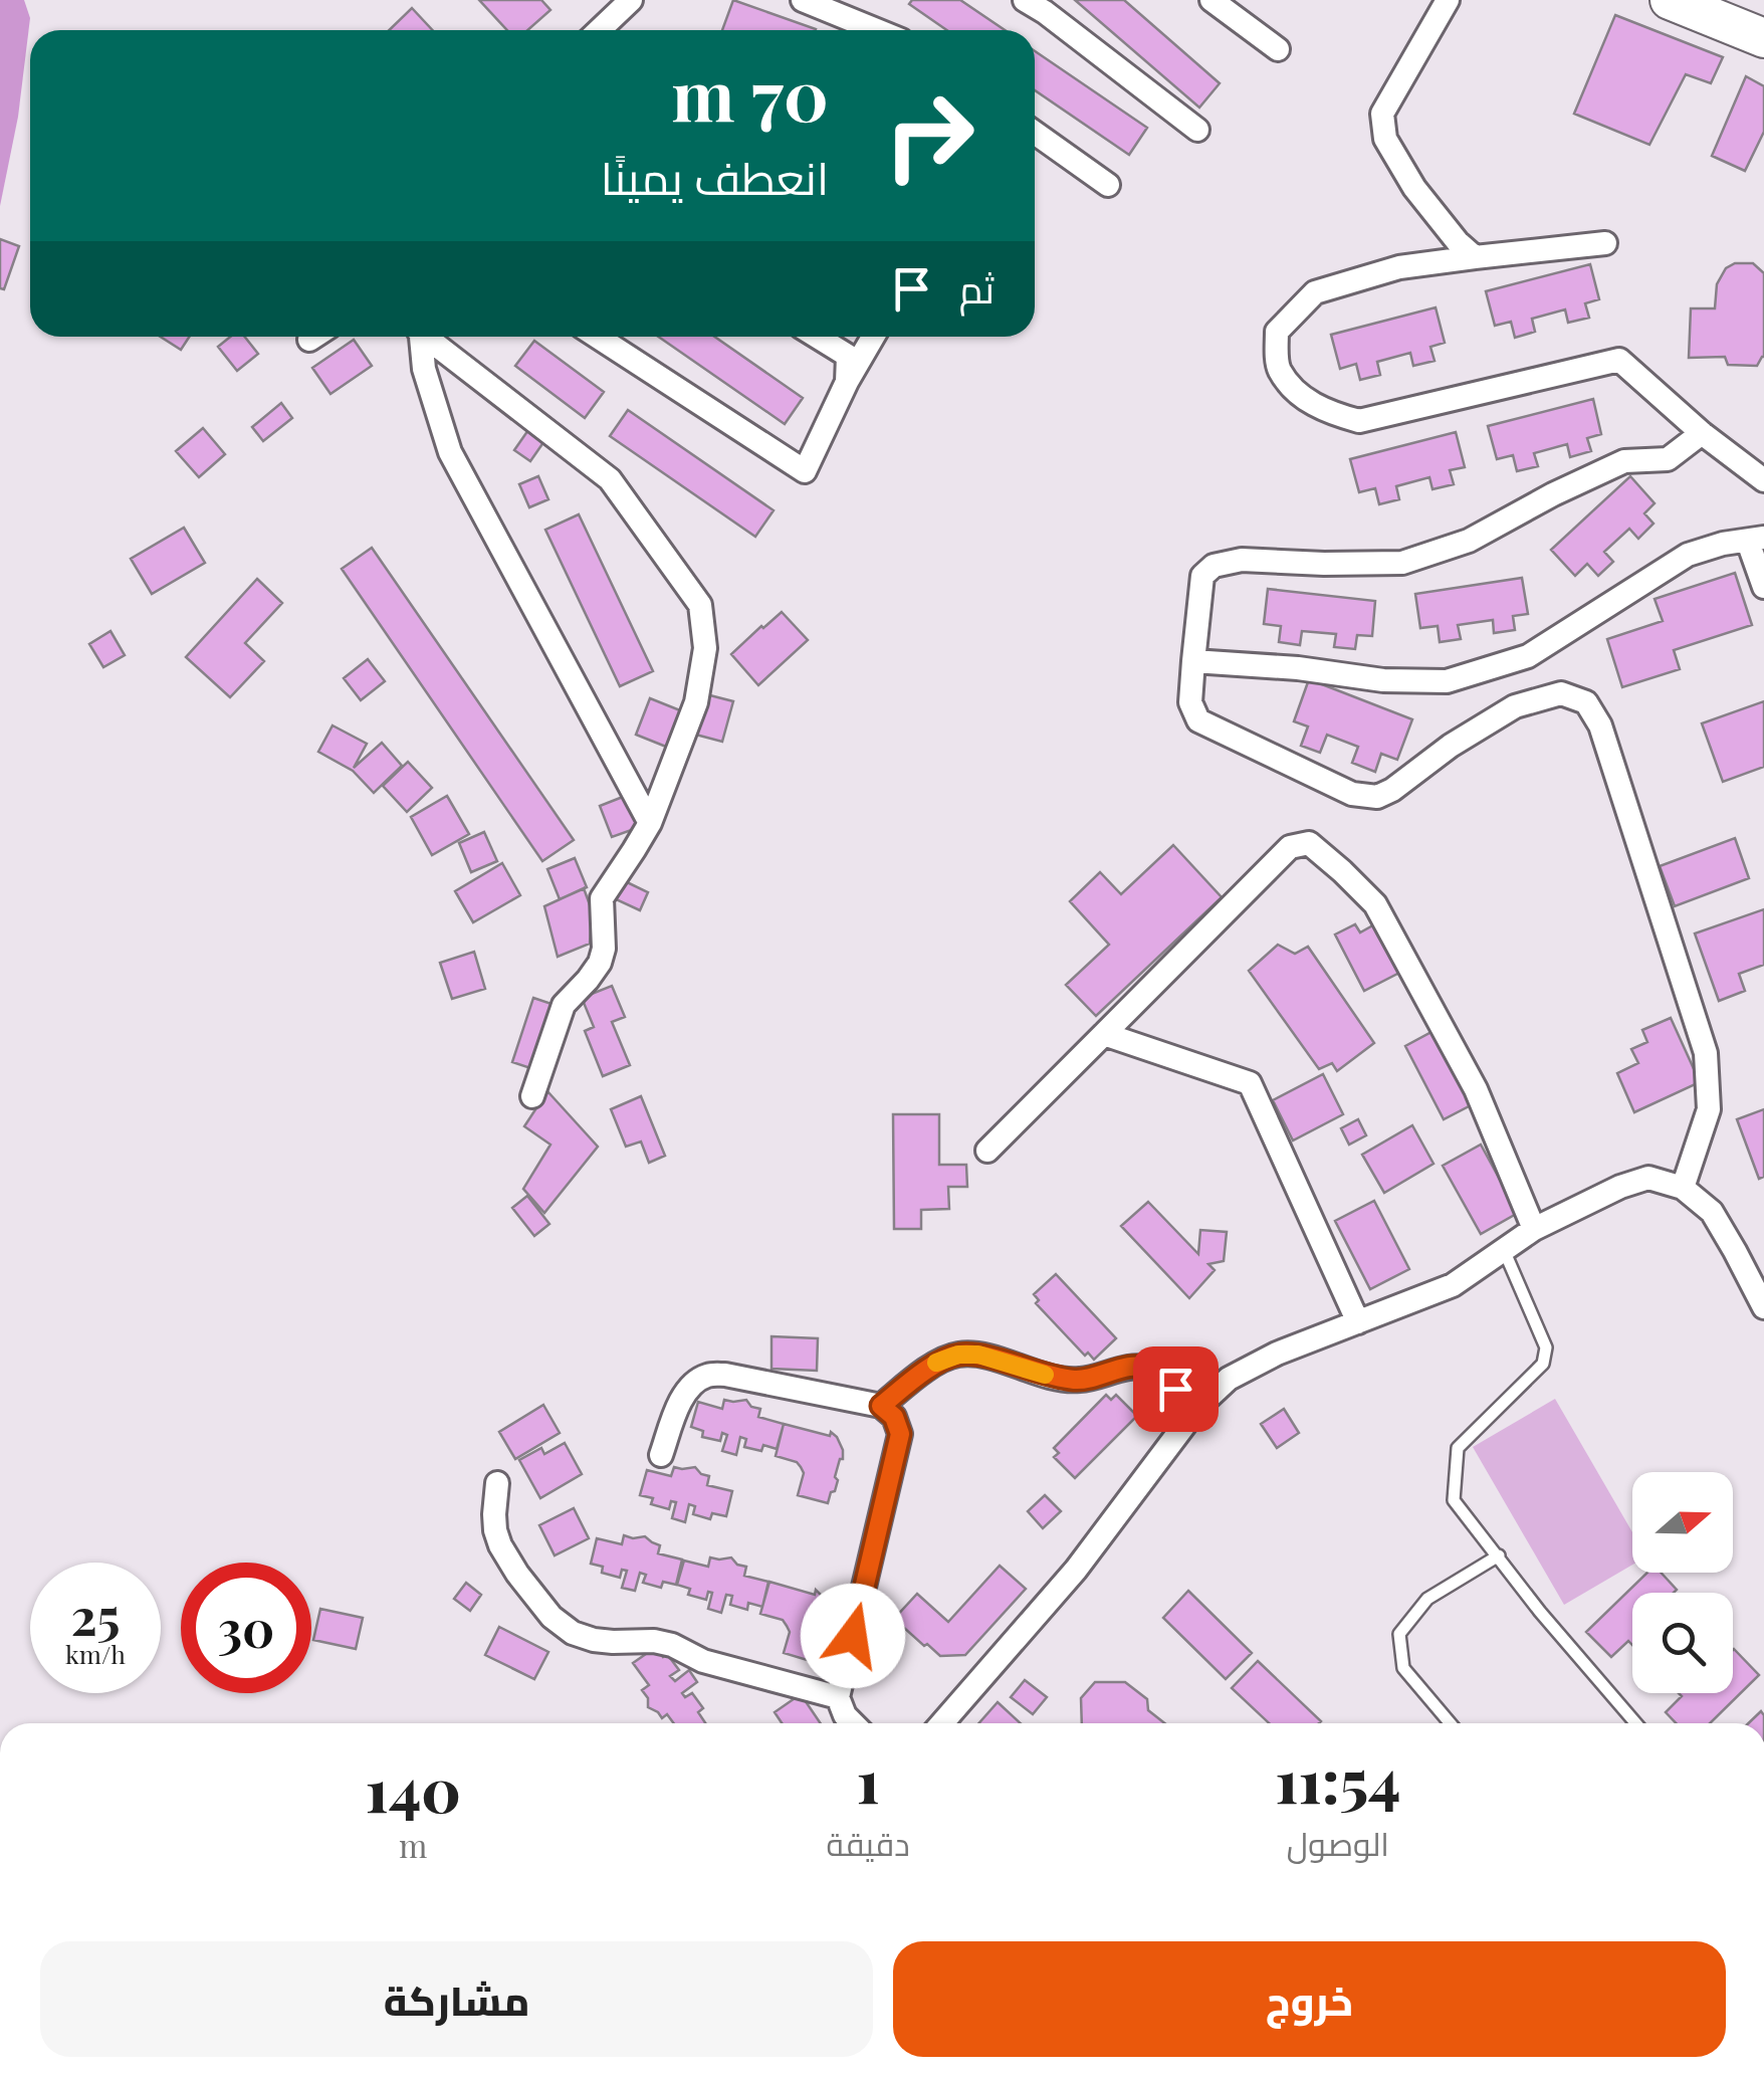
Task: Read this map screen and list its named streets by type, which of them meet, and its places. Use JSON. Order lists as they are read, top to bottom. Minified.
{"north":"right","page":{"turn":["70 m","انعطف يمينًا"],"then":"ثم","speed":"25 km/h","limit":"30","eta":["11:54","الوصول","1","دقيقة","140","m"],"buttons":["خروج","مشاركة"]}}
